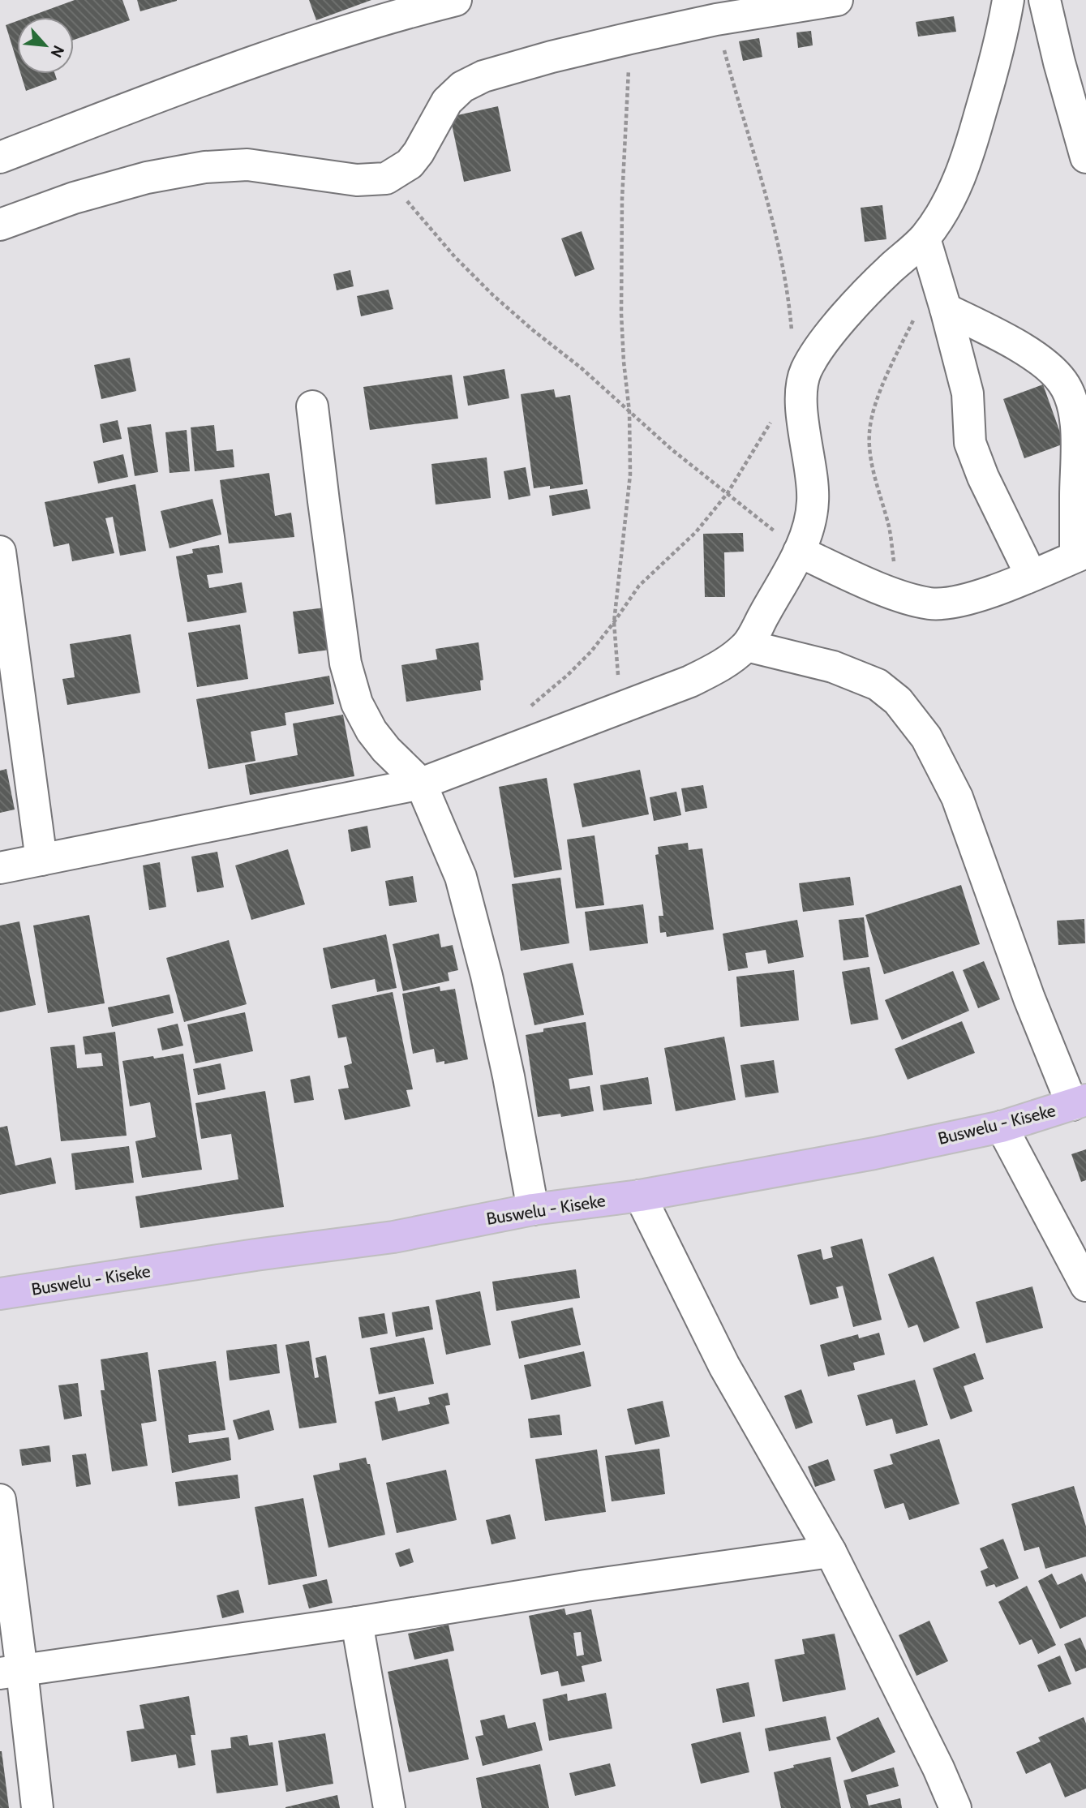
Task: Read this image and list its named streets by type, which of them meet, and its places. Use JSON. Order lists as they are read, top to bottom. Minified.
{"streets":{"main road":["Buswelu - Kiseke"]},"north":"bottom right"}
